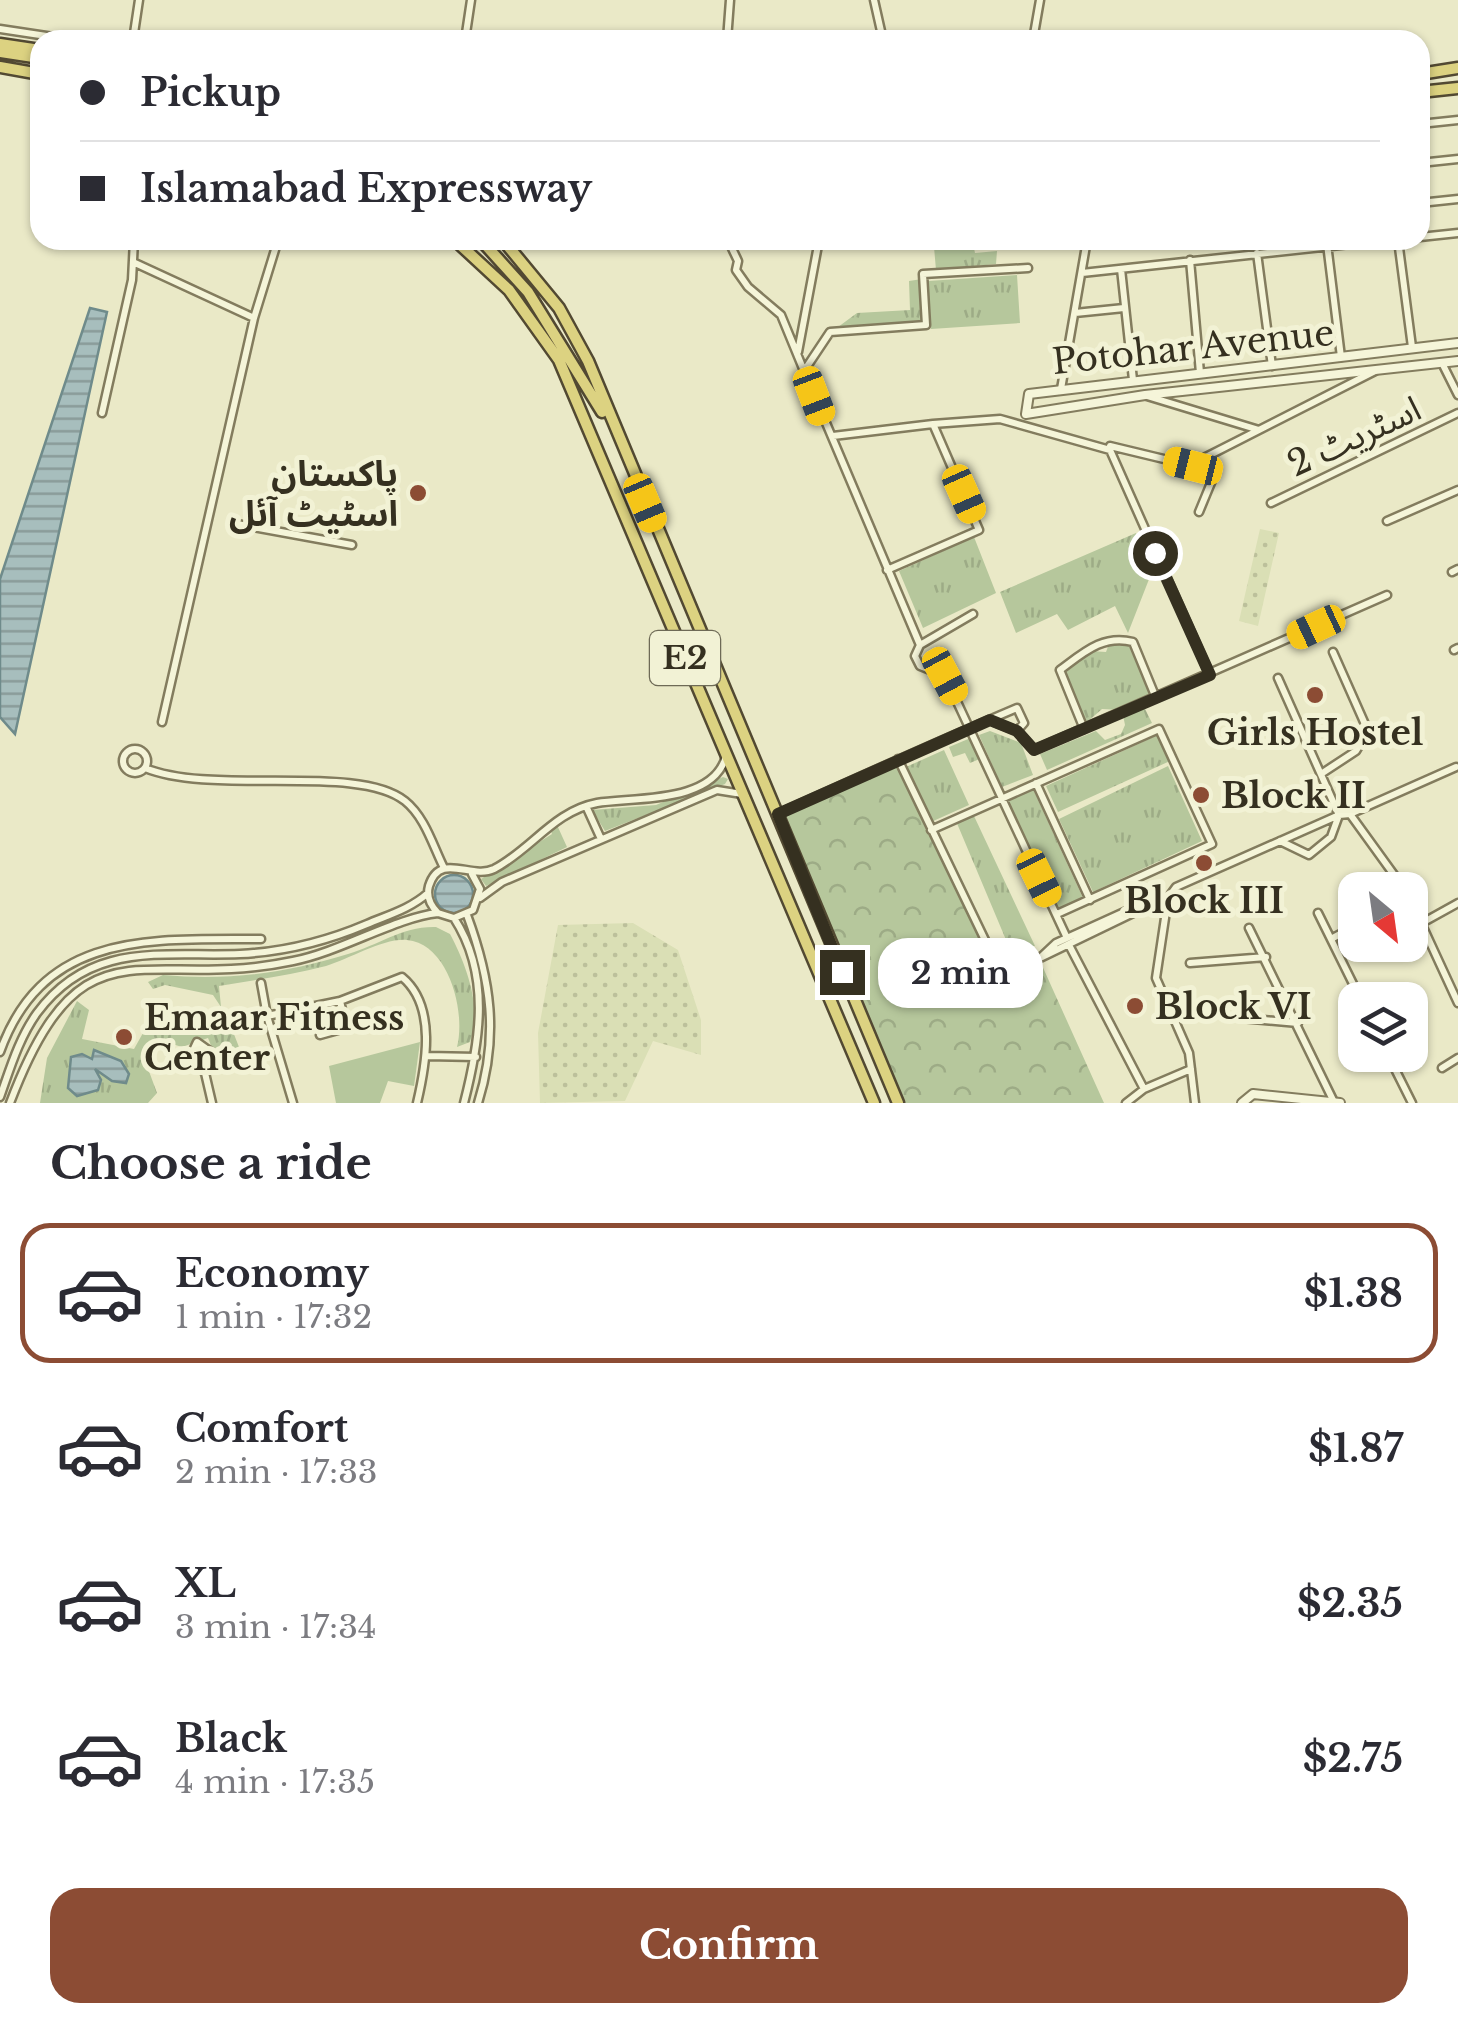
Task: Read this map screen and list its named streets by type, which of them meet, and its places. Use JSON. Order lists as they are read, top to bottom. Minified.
{"streets":{"highway":["E2"],"street":["Potohar Avenue","اسٹریٹ 2"]},"places":["پاکستان اسٹیٹ آئل","Girls Hostel","Block II","Block III","Block VI","Emaar Fitness Center"],"north":"bottom right","page":{"banner":["Pickup","Islamabad Expressway"],"bubble":"2 min","heading":"Choose a ride","list":[{"name":"Economy","note":"1 min · 17:32","value":"$1.38"},{"name":"Comfort","note":"2 min · 17:33","value":"$1.87"},{"name":"XL","note":"3 min · 17:34","value":"$2.35"},{"name":"Black","note":"4 min · 17:35","value":"$2.75"}],"buttons":"Confirm"}}
